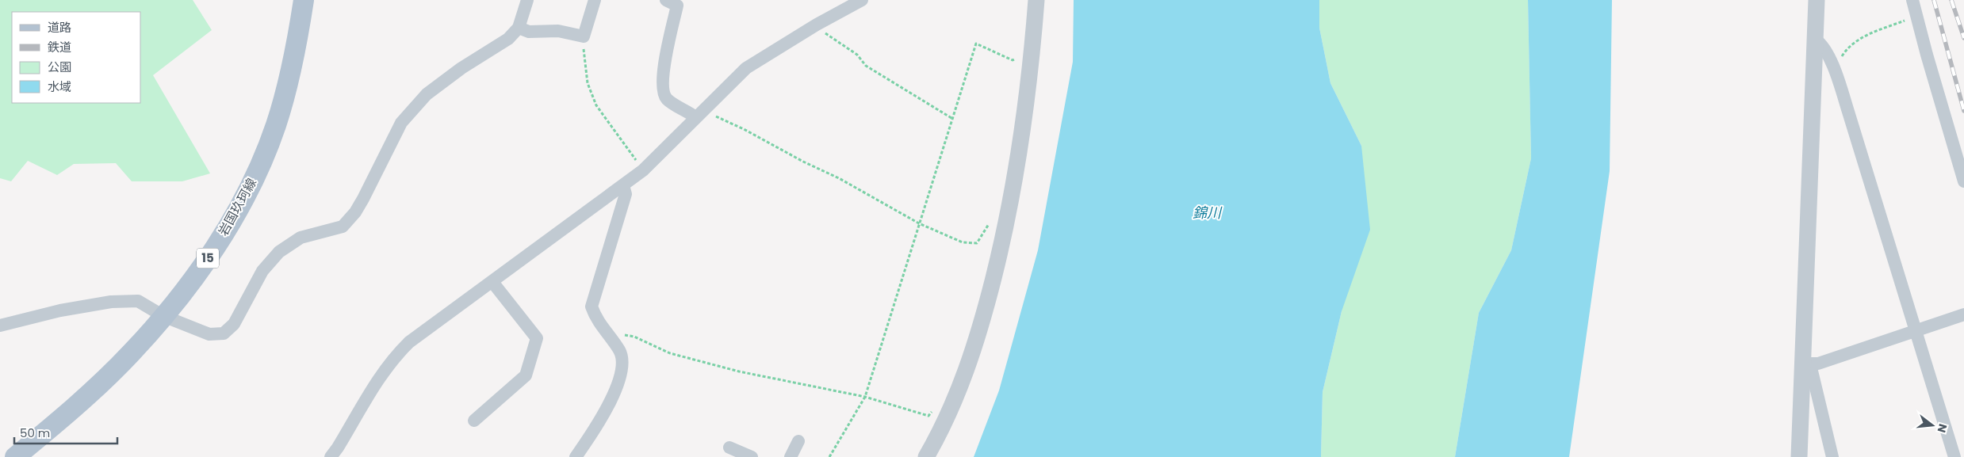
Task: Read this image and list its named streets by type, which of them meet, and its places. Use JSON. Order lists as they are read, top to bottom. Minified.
{"streets":{"main road":["岩国玖珂線","15"]},"water":["錦川"],"legend":["道路","鉄道","公園","水域"],"scale_bar":"50 m","north":"right"}
